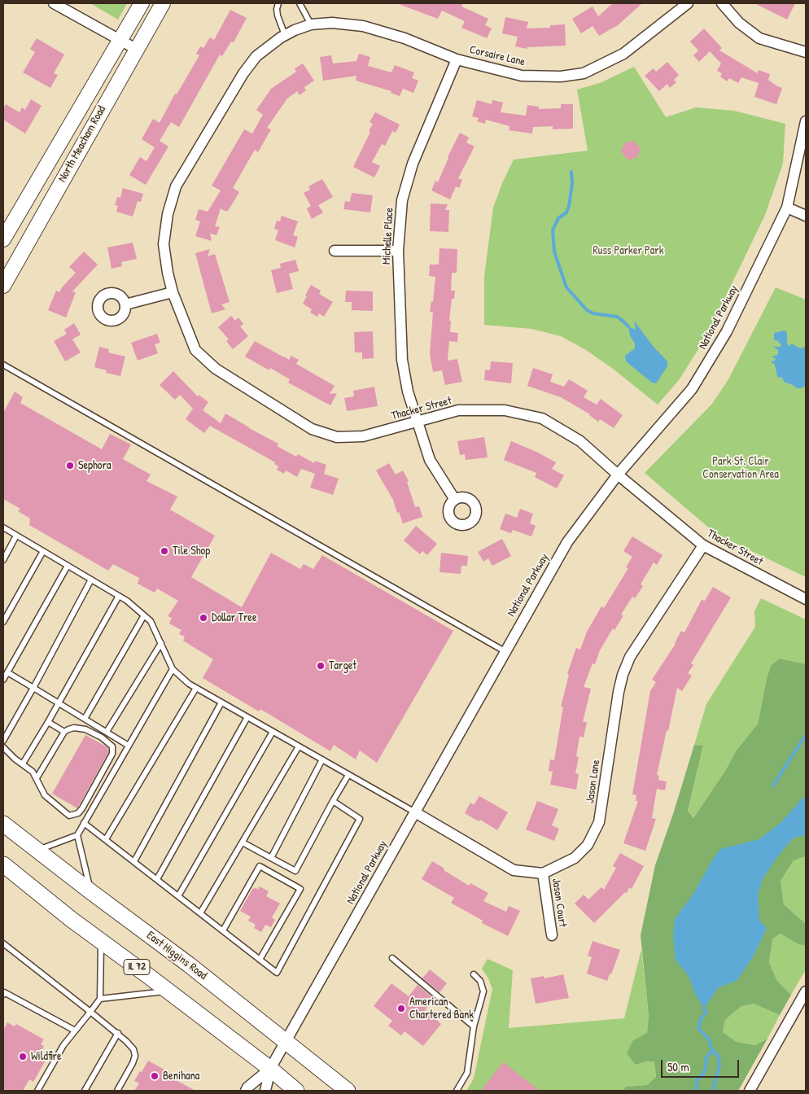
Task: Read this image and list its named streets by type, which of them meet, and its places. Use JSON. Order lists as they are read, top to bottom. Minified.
{"streets":{"main road":["North Meacham Road","East Higgins Road","IL 72"],"street":["Corsaire Lane","Michelle Place","National Parkway","Thacker Street","Jason Lane","Jason Court"]},"crossings":[["Corsaire Lane","Michelle Place"],["Corsaire Lane","Thacker Street"],["Michelle Place","Thacker Street"],["National Parkway","Thacker Street"],["National Parkway","East Higgins Road"],["National Parkway","IL 72"],["Thacker Street","Jason Lane"],["Jason Lane","Jason Court"]],"parks":["Russ Parker Park","Park St. Clair Conservation Area"],"places":["Sephora","Tile Shop","Dollar Tree","Target","American Chartered Bank","Wildfire","Benihana"],"scale_bar":"50 m"}
